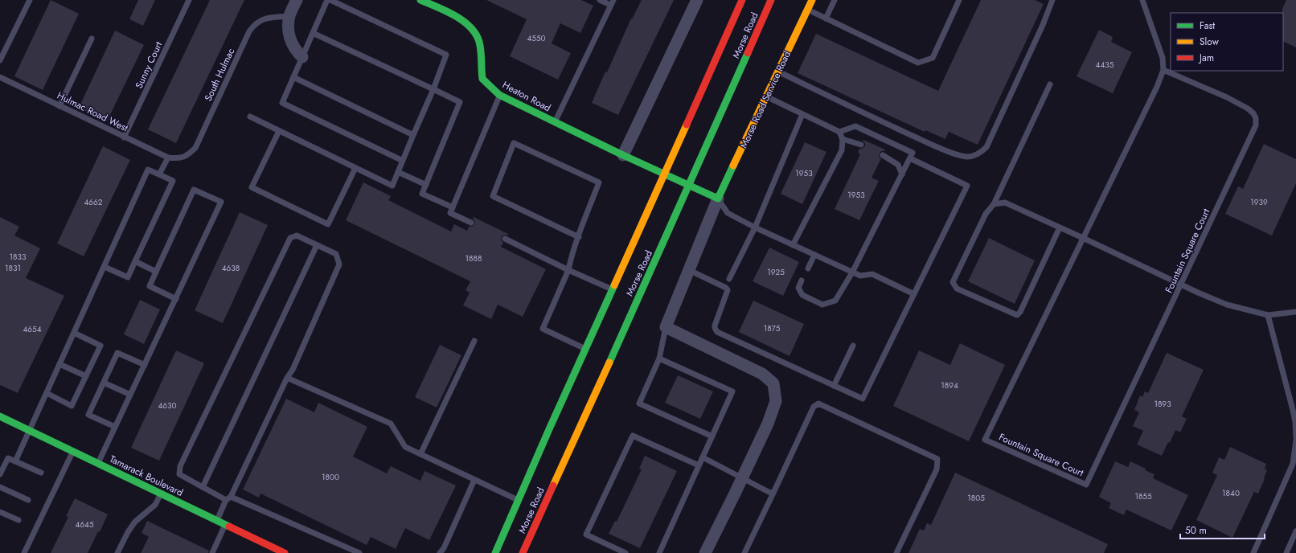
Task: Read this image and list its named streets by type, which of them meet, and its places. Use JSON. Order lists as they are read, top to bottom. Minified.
{"streets":{"main road":["Morse Road","Heaton Road","Morse Road Service Road","Tamarack Boulevard"],"lane":["Sunny Court","South Hulmac","Hulmac Road West","Fountain Square Court"]},"crossings":[["Morse Road","Heaton Road"],["Sunny Court","Hulmac Road West"],["South Hulmac","Hulmac Road West"]],"house_numbers":["4550","4435","1953","1953","4662","1939","1833","1888","1831","4638","1925","1875","4654","1894","1893","4630","1800","1840","1855","1805","4645"],"legend":["Fast","Slow","Jam"],"scale_bar":"50 m"}
